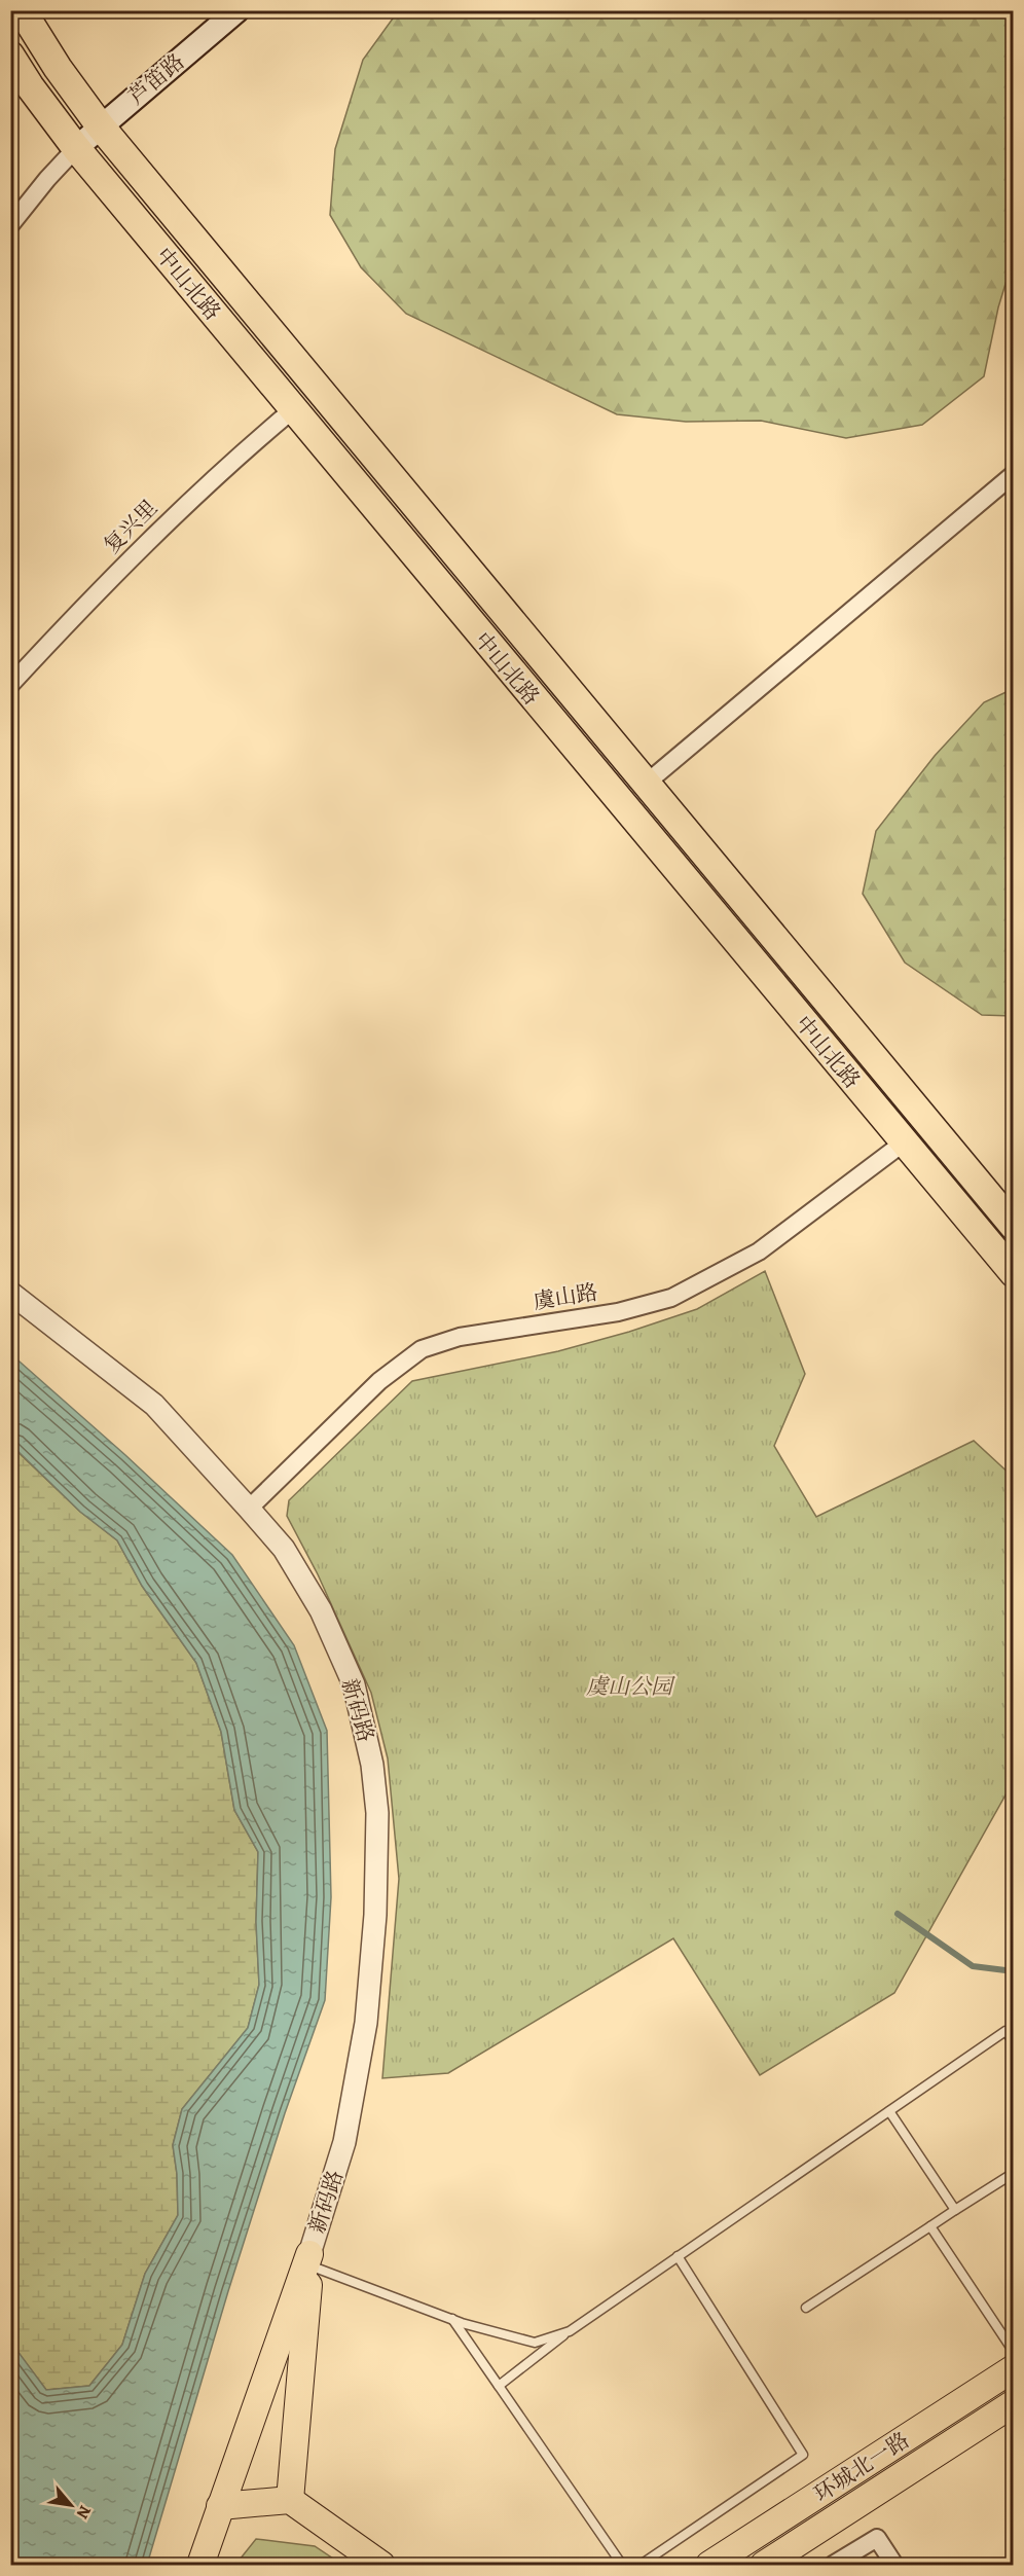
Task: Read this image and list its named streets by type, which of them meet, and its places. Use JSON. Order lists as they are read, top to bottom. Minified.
{"streets":{"highway":["中山北路"],"main road":["芦笛路","环城北一路"],"street":["复兴里","虞山路","新码路"]},"crossings":[["芦笛路","中山北路"],["中山北路","复兴里"],["中山北路","虞山路"],["虞山路","新码路"]],"parks":["虞山公园"],"north":"bottom right"}
